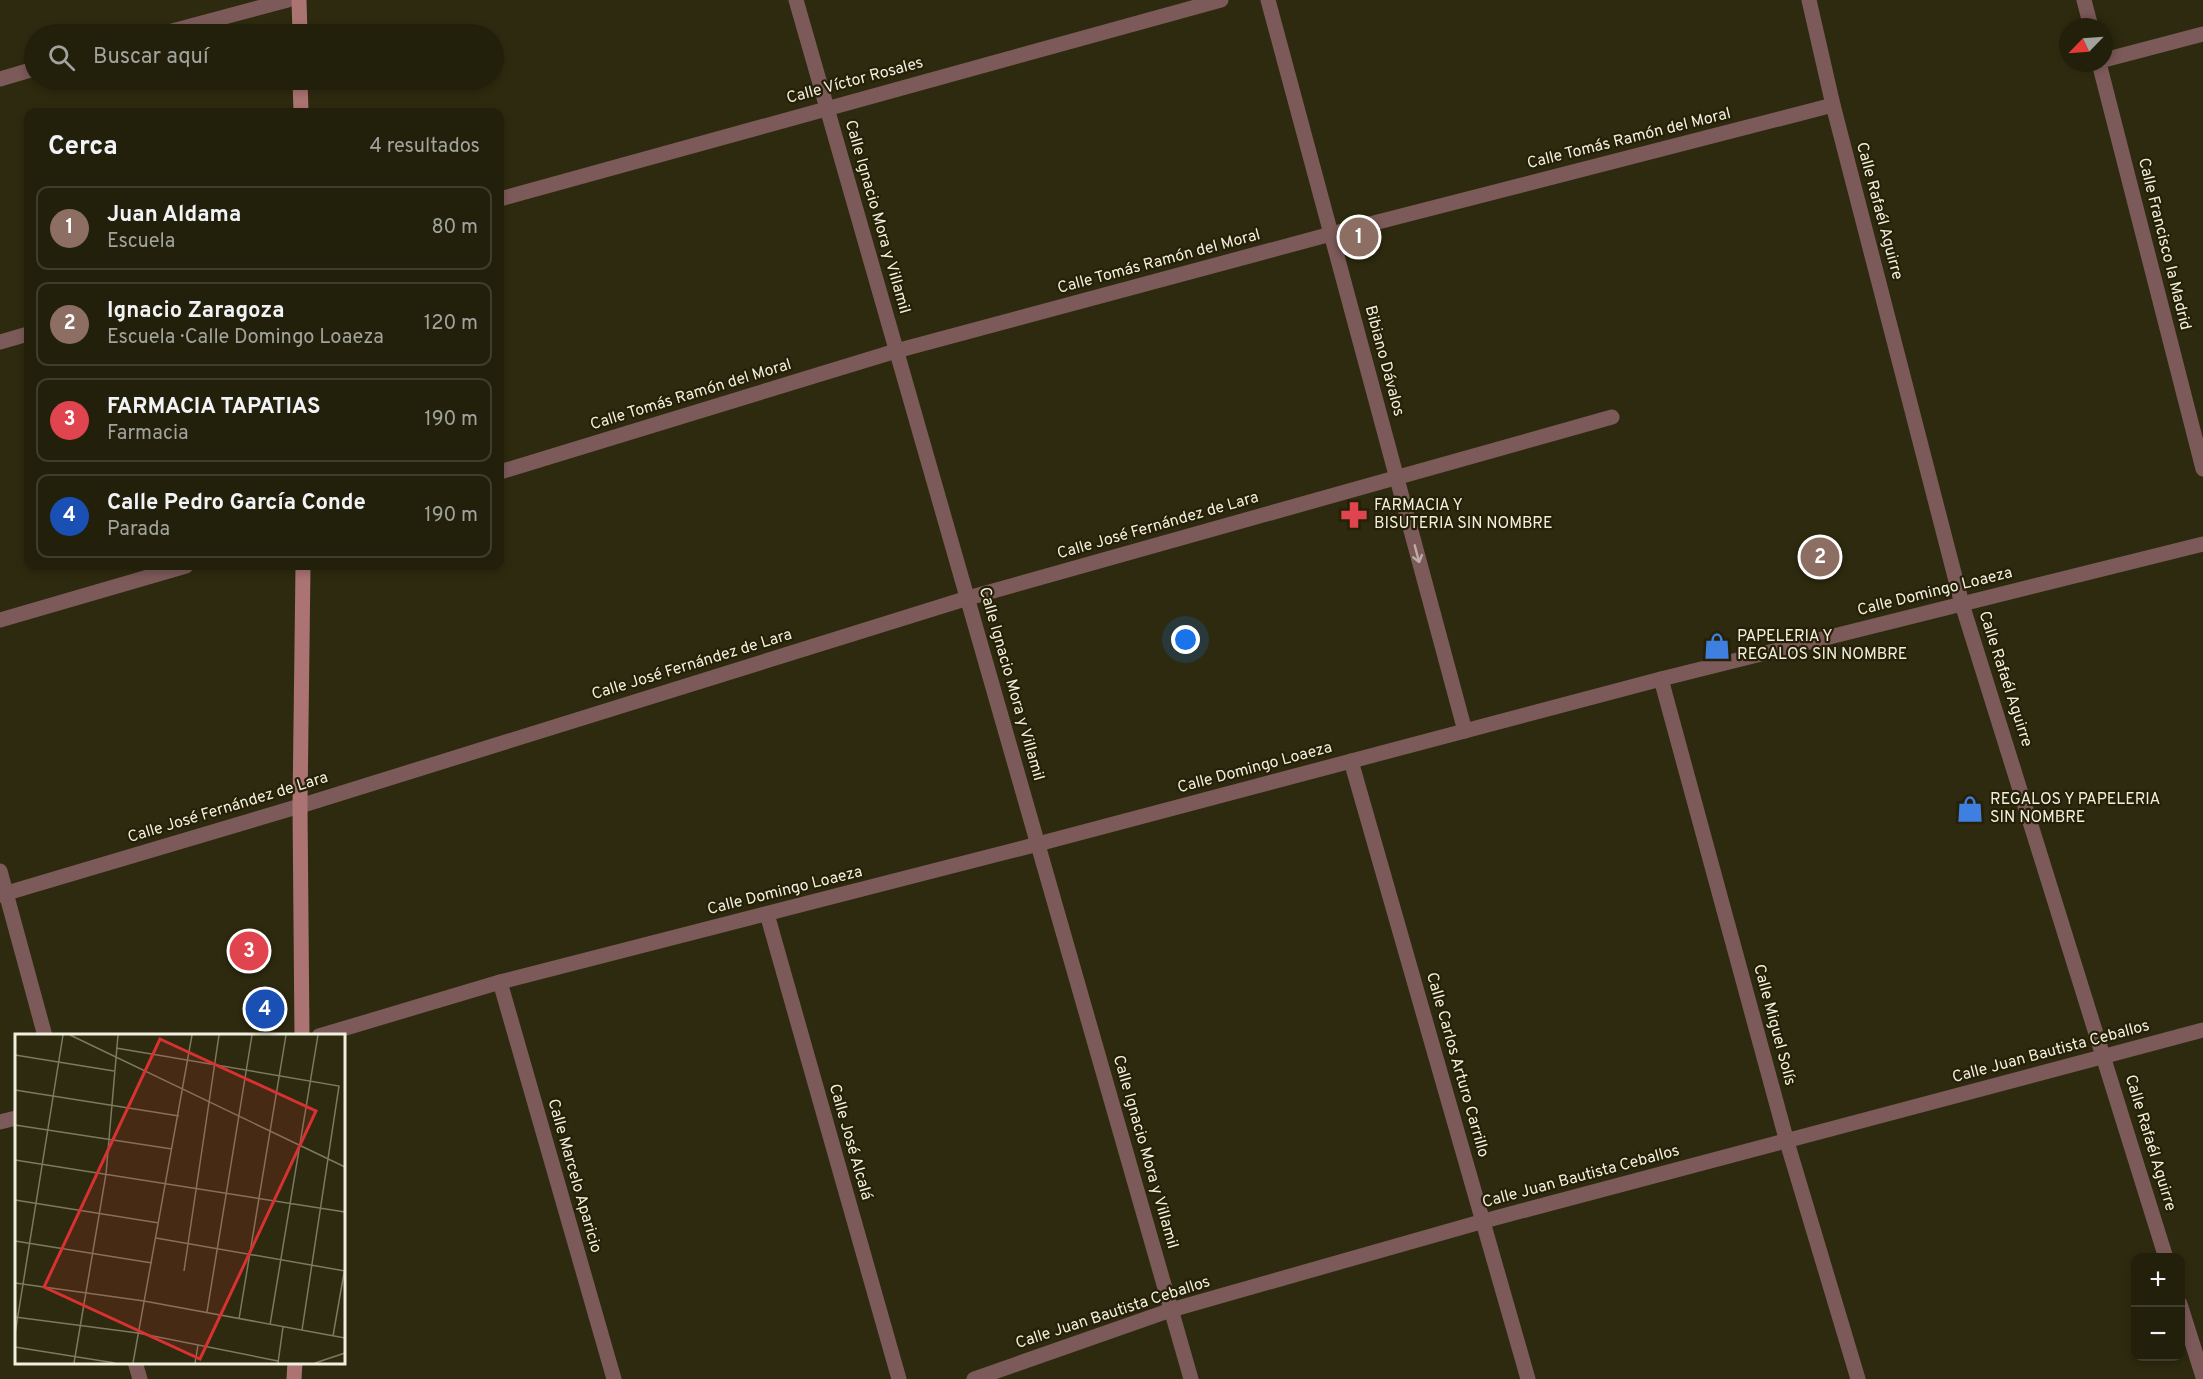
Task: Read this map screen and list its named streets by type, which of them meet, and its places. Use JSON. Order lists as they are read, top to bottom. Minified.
{"streets":{"street":["Calle Víctor Rosales","Calle Tomás Ramón del Moral","Calle Rafaél Aguirre","Calle Ignacio Mora y Villamil","Calle Francisco la Madrid","Bibiano Dávalos","Calle José Fernández de Lara","Calle Domingo Loaeza","Calle Miguel Solís","Calle Juan Bautista Ceballos","Calle Carlos Arturo Carrillo","Calle José Alcalá","Calle Marcelo Aparicio"]},"crossings":[["Calle Víctor Rosales","Calle Ignacio Mora y Villamil"],["Calle Tomás Ramón del Moral","Calle Rafaél Aguirre"],["Calle Tomás Ramón del Moral","Calle Ignacio Mora y Villamil"],["Calle Tomás Ramón del Moral","Bibiano Dávalos"],["Calle Rafaél Aguirre","Calle Domingo Loaeza"],["Calle Rafaél Aguirre","Calle Juan Bautista Ceballos"],["Calle Ignacio Mora y Villamil","Calle José Fernández de Lara"],["Calle Ignacio Mora y Villamil","Calle Domingo Loaeza"],["Calle Ignacio Mora y Villamil","Calle Juan Bautista Ceballos"],["Bibiano Dávalos","Calle José Fernández de Lara"],["Bibiano Dávalos","Calle Domingo Loaeza"],["Calle Domingo Loaeza","Calle Miguel Solís"],["Calle Domingo Loaeza","Calle Carlos Arturo Carrillo"],["Calle Domingo Loaeza","Calle José Alcalá"],["Calle Domingo Loaeza","Calle Marcelo Aparicio"],["Calle Miguel Solís","Calle Juan Bautista Ceballos"],["Calle Juan Bautista Ceballos","Calle Carlos Arturo Carrillo"]],"places":{"pharmacy":["FARMACIA Y BISUTERIA SIN NOMBRE"],"shop":["PAPELERIA Y REGALOS SIN NOMBRE","REGALOS Y PAPELERIA SIN NOMBRE"]},"north":"bottom left","page":{"search":"Buscar aquí","heading":["Cerca","4 resultados"],"list":[{"mark":"1","name":"Juan Aldama","note":"Escuela","value":"80 m"},{"mark":"2","name":"Ignacio Zaragoza","note":"Escuela · Calle Domingo Loaeza","value":"120 m"},{"mark":"3","name":"FARMACIA TAPATIAS","note":"Farmacia","value":"190 m"},{"mark":"4","name":"Calle Pedro García Conde","note":"Parada","value":"190 m"}],"pins":["1","2","3","4"],"map_buttons":["+","−"]}}
